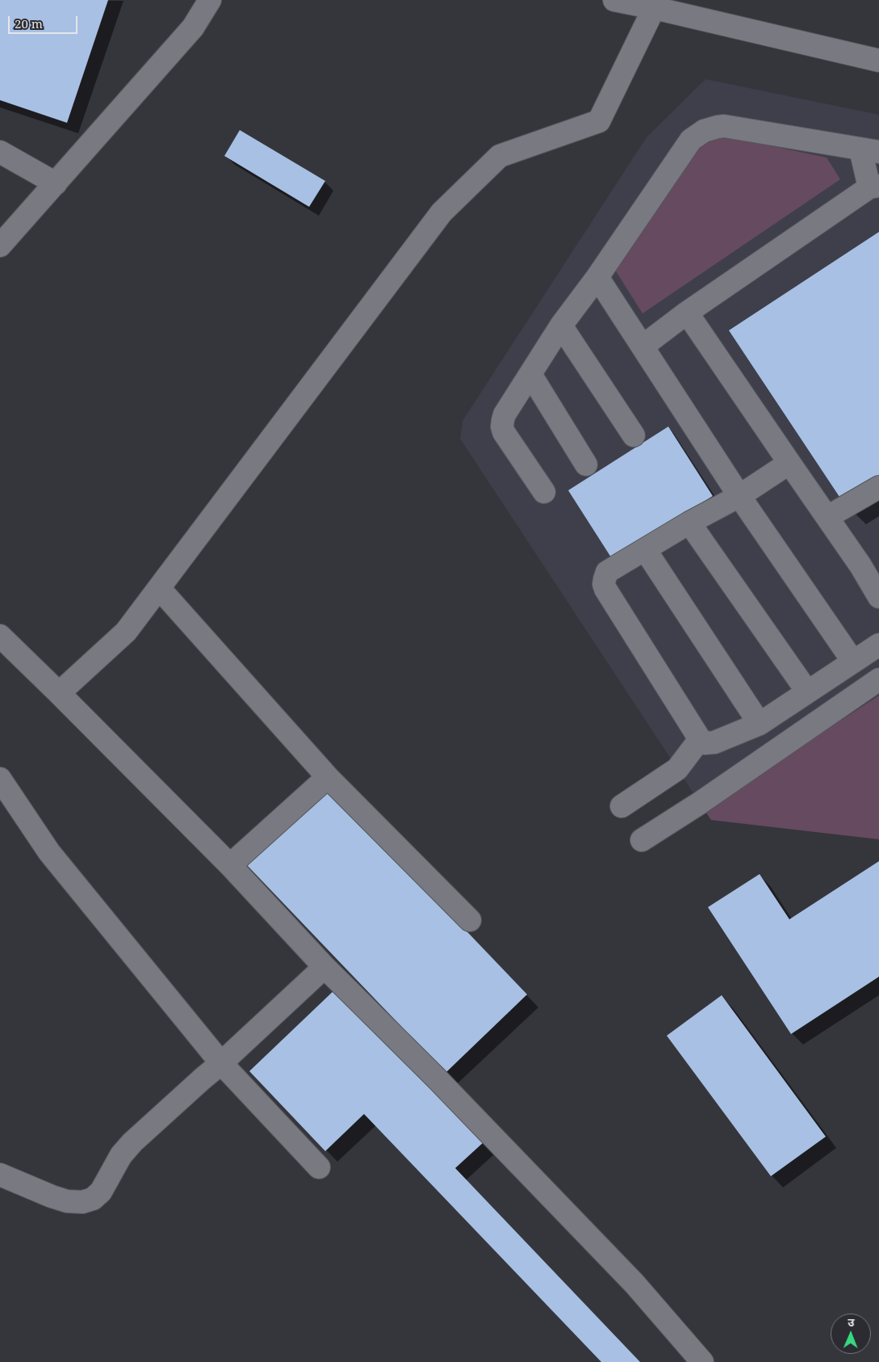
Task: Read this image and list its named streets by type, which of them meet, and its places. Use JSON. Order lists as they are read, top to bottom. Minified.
{"scale_bar":"20 m","north":"top"}
